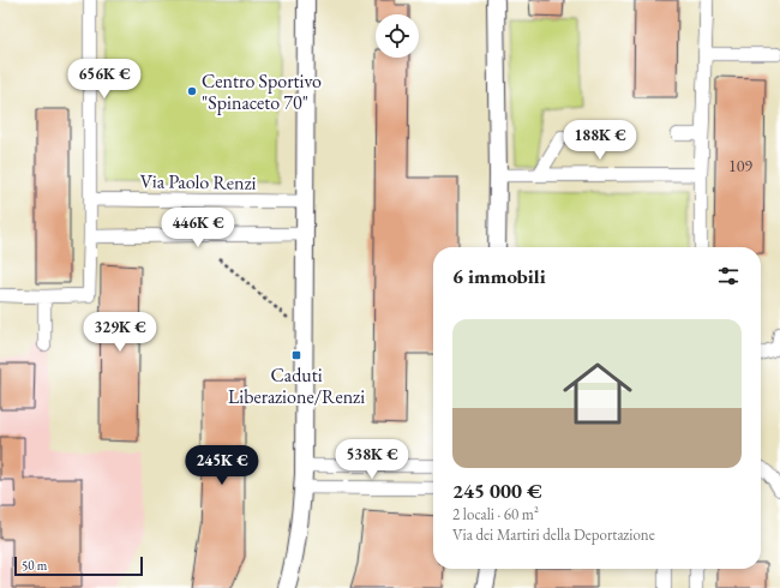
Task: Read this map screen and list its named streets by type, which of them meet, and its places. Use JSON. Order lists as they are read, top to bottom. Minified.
{"streets":{"street":["Via Paolo Renzi"]},"places":{"other":["Centro Sportivo \"Spinaceto 70\""],"transit":["Caduti Liberazione/Renzi"]},"house_numbers":["109"],"scale_bar":"50 m","page":{"price":["656K €","188K €","446K €","329K €","538K €","245K €"],"heading":"6 immobili","list":[{"name":"245 000 €","note":"2 locali · 60 m² · Via dei Martiri della Deportazione"}],"scale":"50 m"}}
